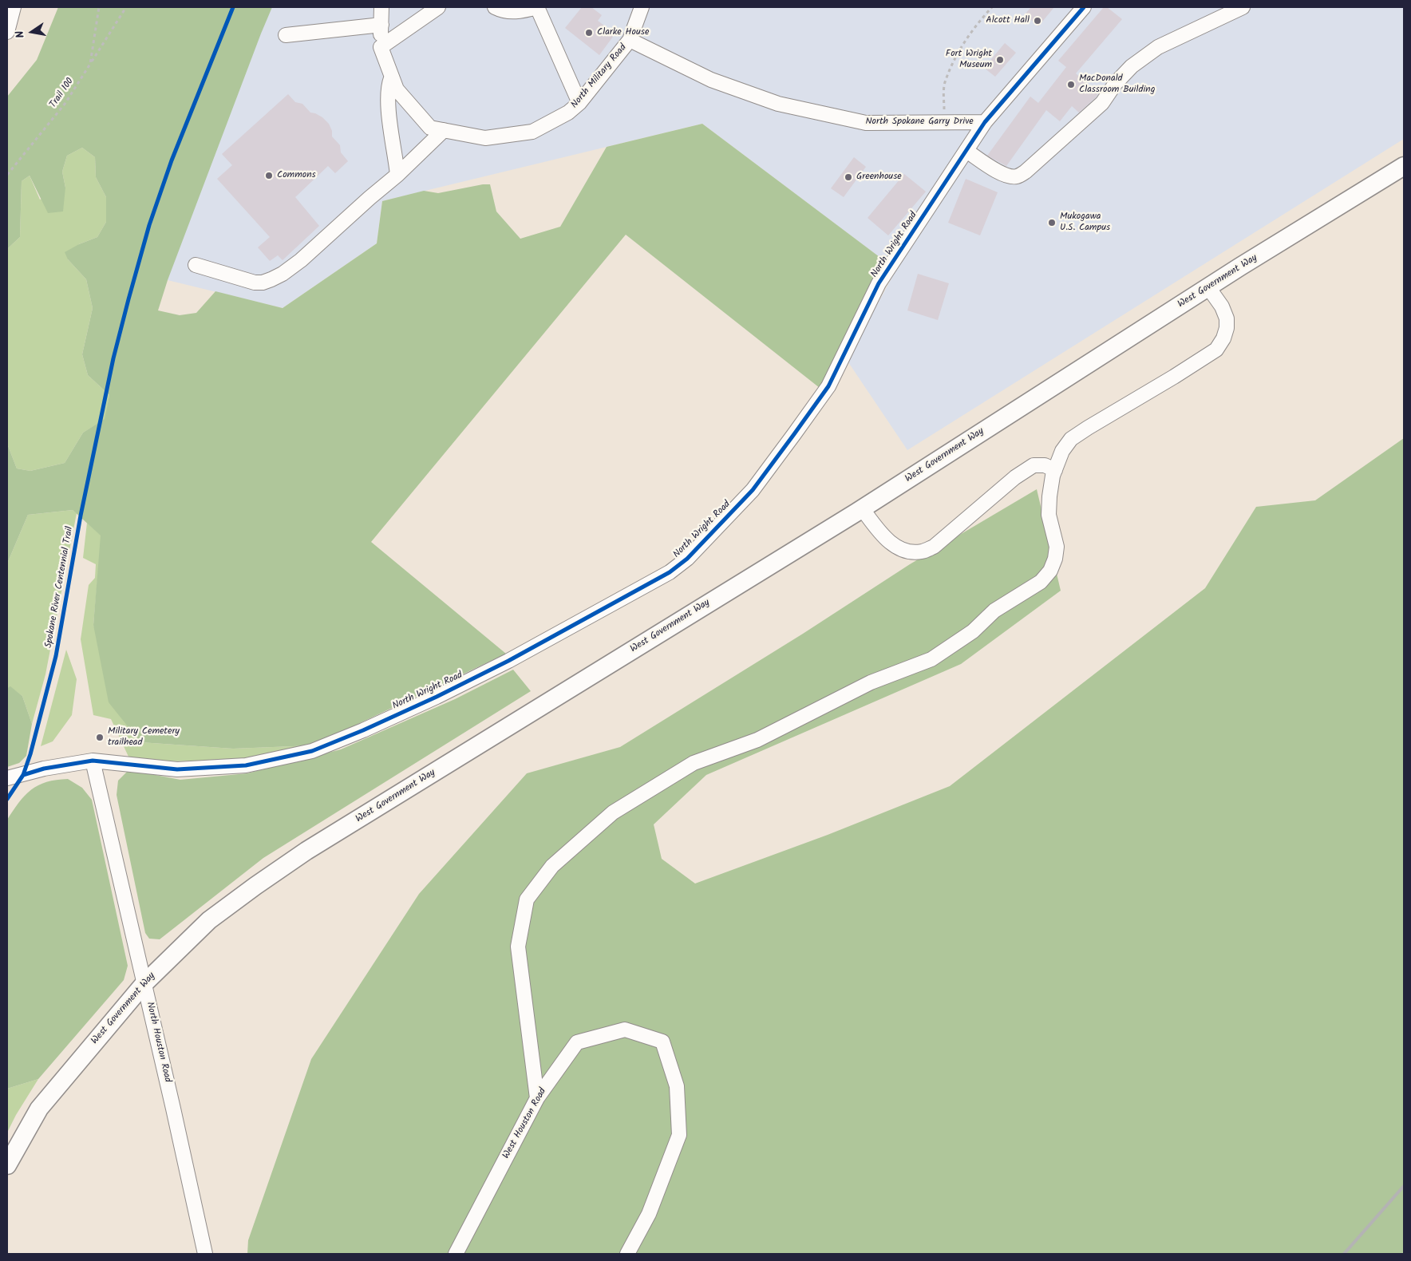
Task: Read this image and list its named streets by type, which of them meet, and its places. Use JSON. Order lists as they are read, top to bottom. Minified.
{"streets":{"main road":["West Government Way"],"street":["North Military Road","North Spokane Garry Drive","North Wright Road","North Houston Road","West Houston Road"],"path":["Trail 100"],"cycle path":["Spokane River Centennial Trail"]},"crossings":[["North Military Road","North Spokane Garry Drive"],["North Spokane Garry Drive","North Wright Road"],["North Wright Road","North Houston Road"],["West Government Way","North Houston Road"]],"places":["Alcott Hall","Clarke House","Fort Wright Museum","MacDonald Classroom Building","Commons","Greenhouse","Mukogawa U.S. Campus","Military Cemetery trailhead"],"north":"left"}
